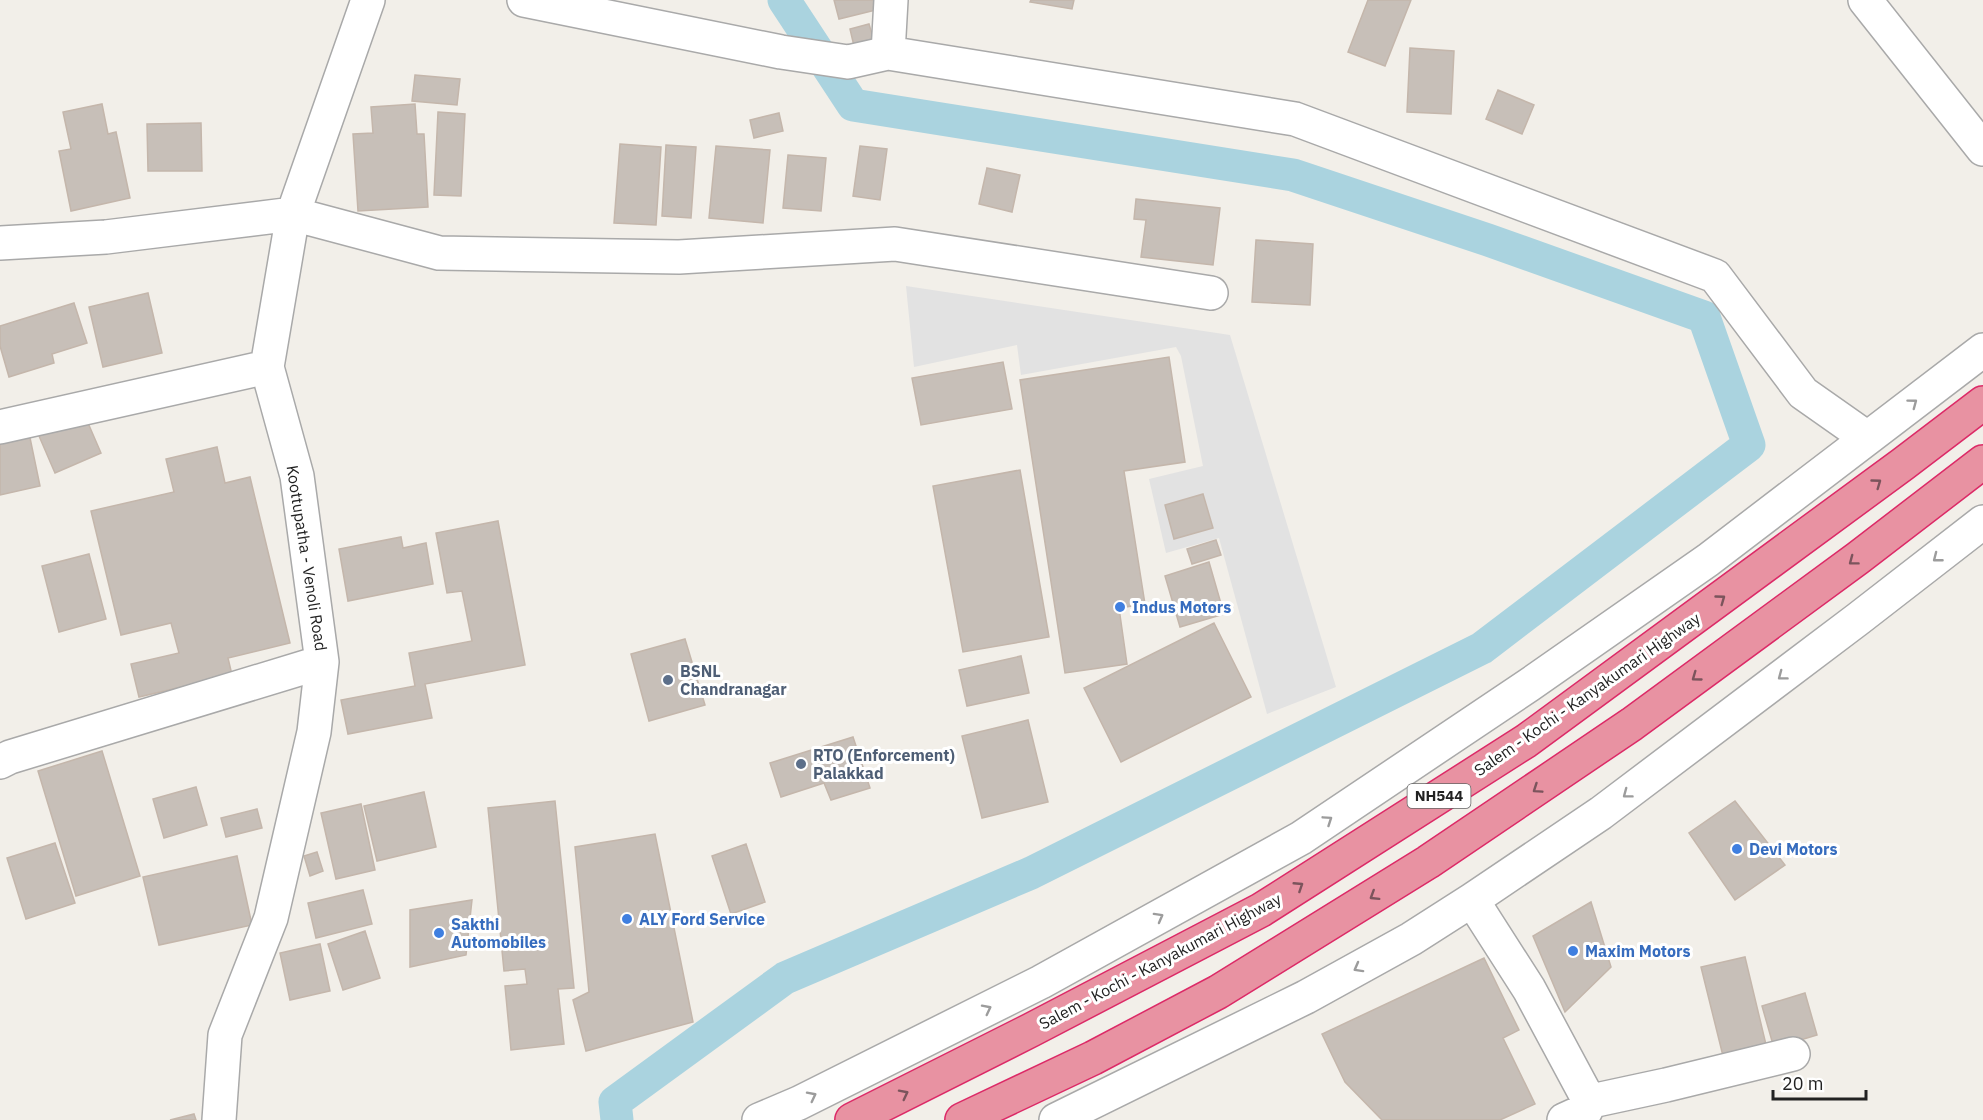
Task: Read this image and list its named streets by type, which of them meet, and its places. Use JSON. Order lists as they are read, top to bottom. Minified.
{"streets":{"highway":["Salem - Kochi - Kanyakumari Highway","NH544"],"street":["Koottupatha - Venoli Road"]},"places":["Indus Motors","BSNL Chandranagar","RTO (Enforcement) Palakkad","Devi Motors","ALY Ford Service","Sakthi Automobiles","Maxim Motors"],"scale_bar":"20 m"}
